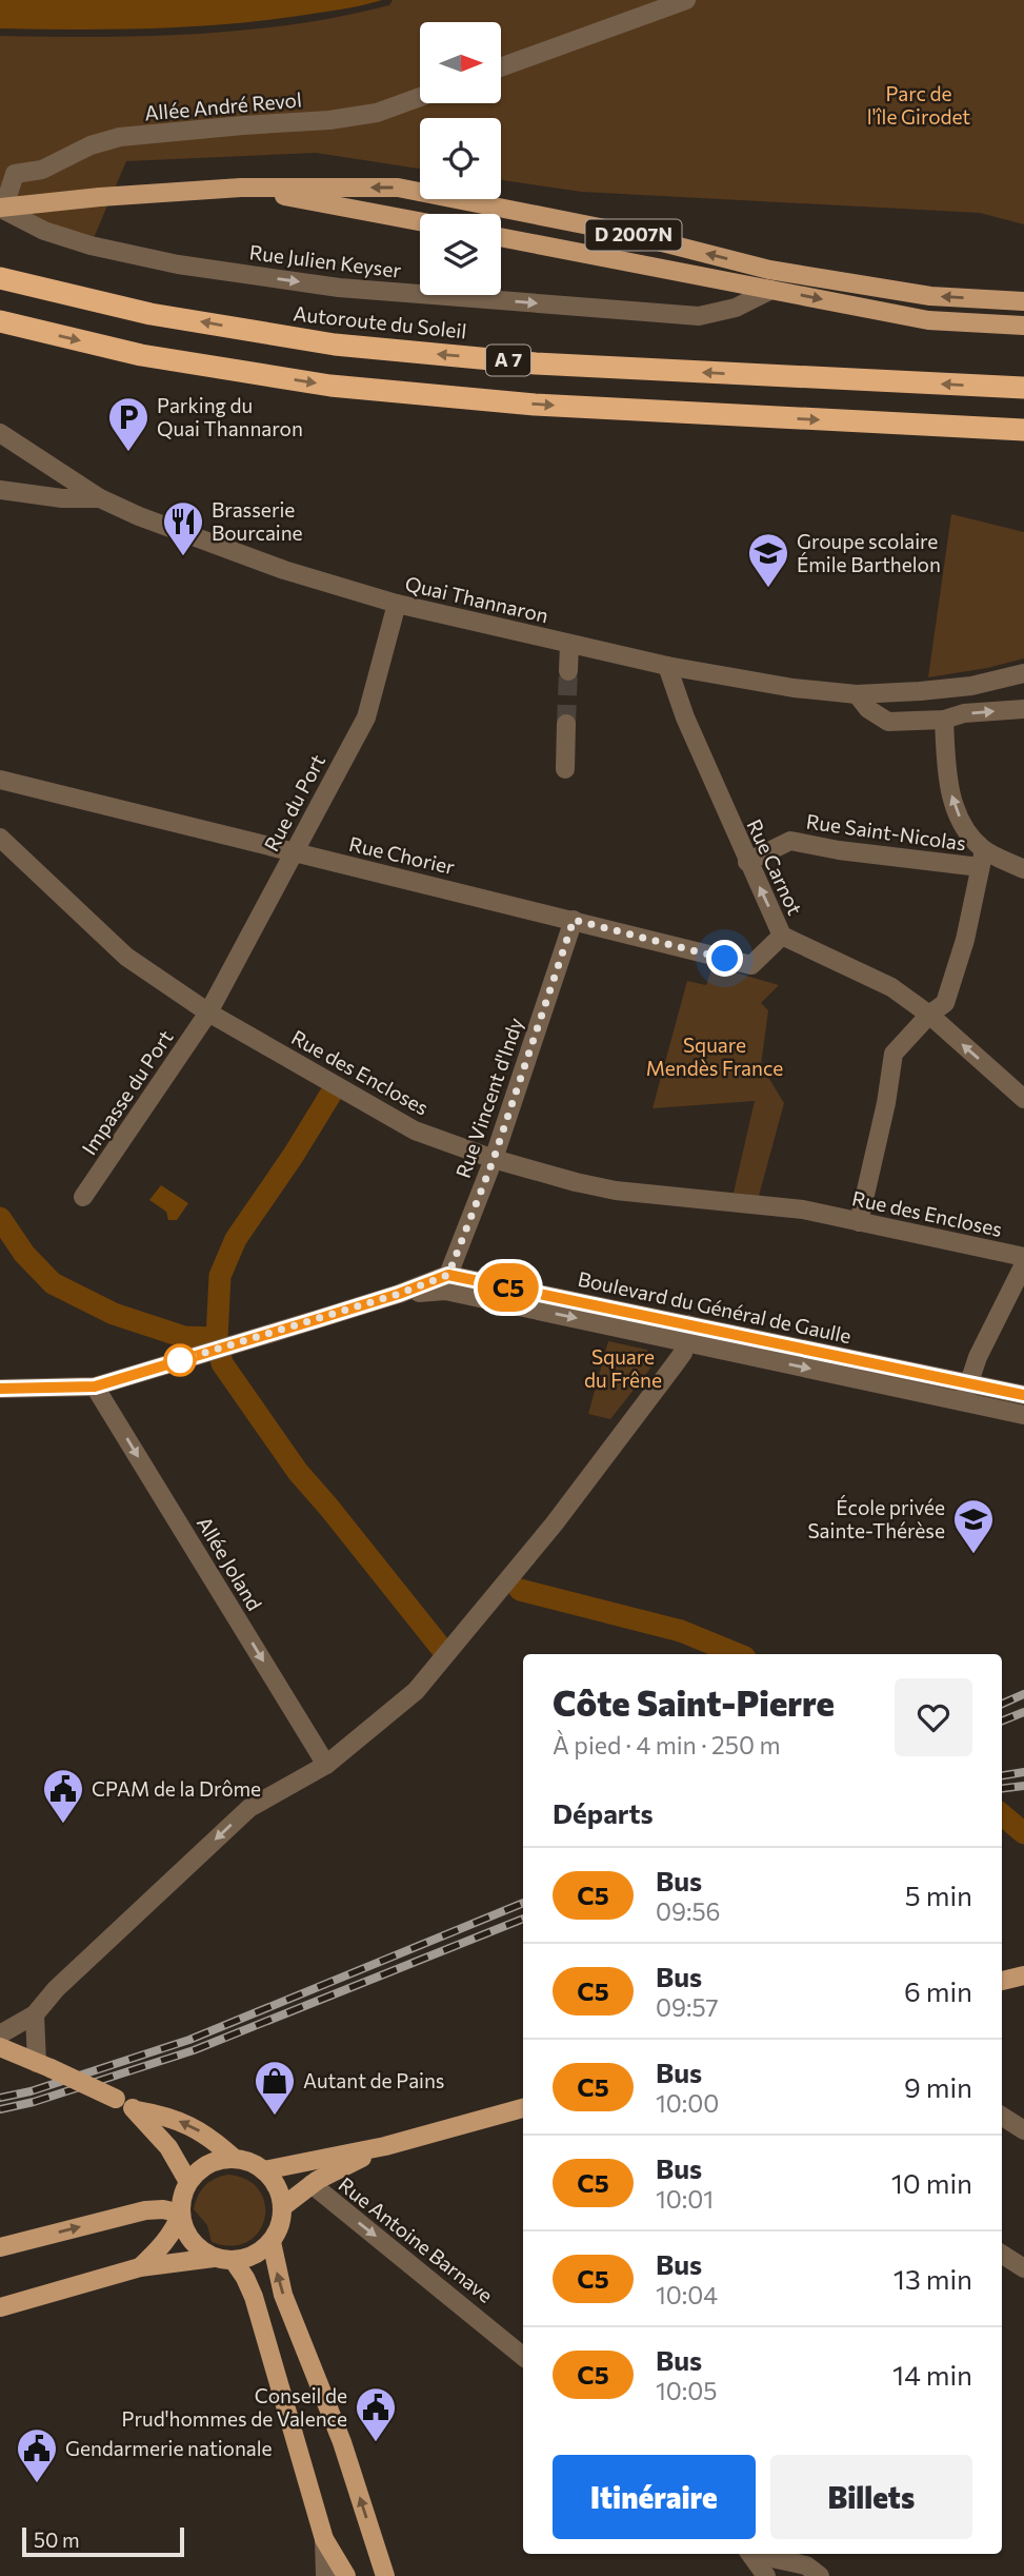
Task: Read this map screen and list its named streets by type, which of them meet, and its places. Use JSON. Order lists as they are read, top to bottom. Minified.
{"streets":{"highway":["Autoroute du Soleil","A 7"],"main road":["D 2007N"],"street":["Allée André Revol","Rue Julien Keyser","Quai Thannaron","Rue du Port","Rue Saint-Nicolas","Rue Chorier","Rue Carnot","Rue des Encloses","Impasse du Port","Rue Vincent d'Indy","Boulevard du Général de Gaulle","Allée Joland","Rue Antoine Barnave"]},"crossings":[["Allée André Revol","Rue Julien Keyser"],["D 2007N","Rue Julien Keyser"],["Quai Thannaron","Rue du Port"],["Quai Thannaron","Rue Carnot"],["Rue du Port","Rue Chorier"],["Rue du Port","Rue des Encloses"],["Rue du Port","Impasse du Port"],["Rue Saint-Nicolas","Rue Carnot"],["Rue Chorier","Rue Carnot"],["Rue Chorier","Rue Vincent d'Indy"],["Rue des Encloses","Impasse du Port"],["Rue des Encloses","Rue Vincent d'Indy"],["Rue Vincent d'Indy","Boulevard du Général de Gaulle"],["Boulevard du Général de Gaulle","Allée Joland"]],"one_way":["Rue Julien Keyser","Allée Joland","Rue Antoine Barnave"],"parks":["Parc de l'île Girodet","Square Mendès France","Square du Frêne"],"places":{"parking":["Parking du Quai Thannaron"],"restaurant":["Brasserie Bourcaine"],"school or university":["Groupe scolaire Émile Barthelon","École privée Sainte-Thérèse"],"public building":["CPAM de la Drôme","Conseil de Prud'hommes de Valence","Gendarmerie nationale"],"shop":["Autant de Pains"]},"lines":["bus line C5"],"scale_bar":"50 m","north":"right","page":{"on_map":"C5","heading":[["Côte Saint-Pierre","À pied · 4 min · 250 m"],"Départs"],"list":[{"mark":"C5","name":"Bus","note":"09:56","value":"5 min"},{"mark":"C5","name":"Bus","note":"09:57","value":"6 min"},{"mark":"C5","name":"Bus","note":"10:00","value":"9 min"},{"mark":"C5","name":"Bus","note":"10:01","value":"10 min"},{"mark":"C5","name":"Bus","note":"10:04","value":"13 min"},{"mark":"C5","name":"Bus","note":"10:05","value":"14 min"}],"buttons":["Itinéraire","Billets"],"scale":"50 m"}}
